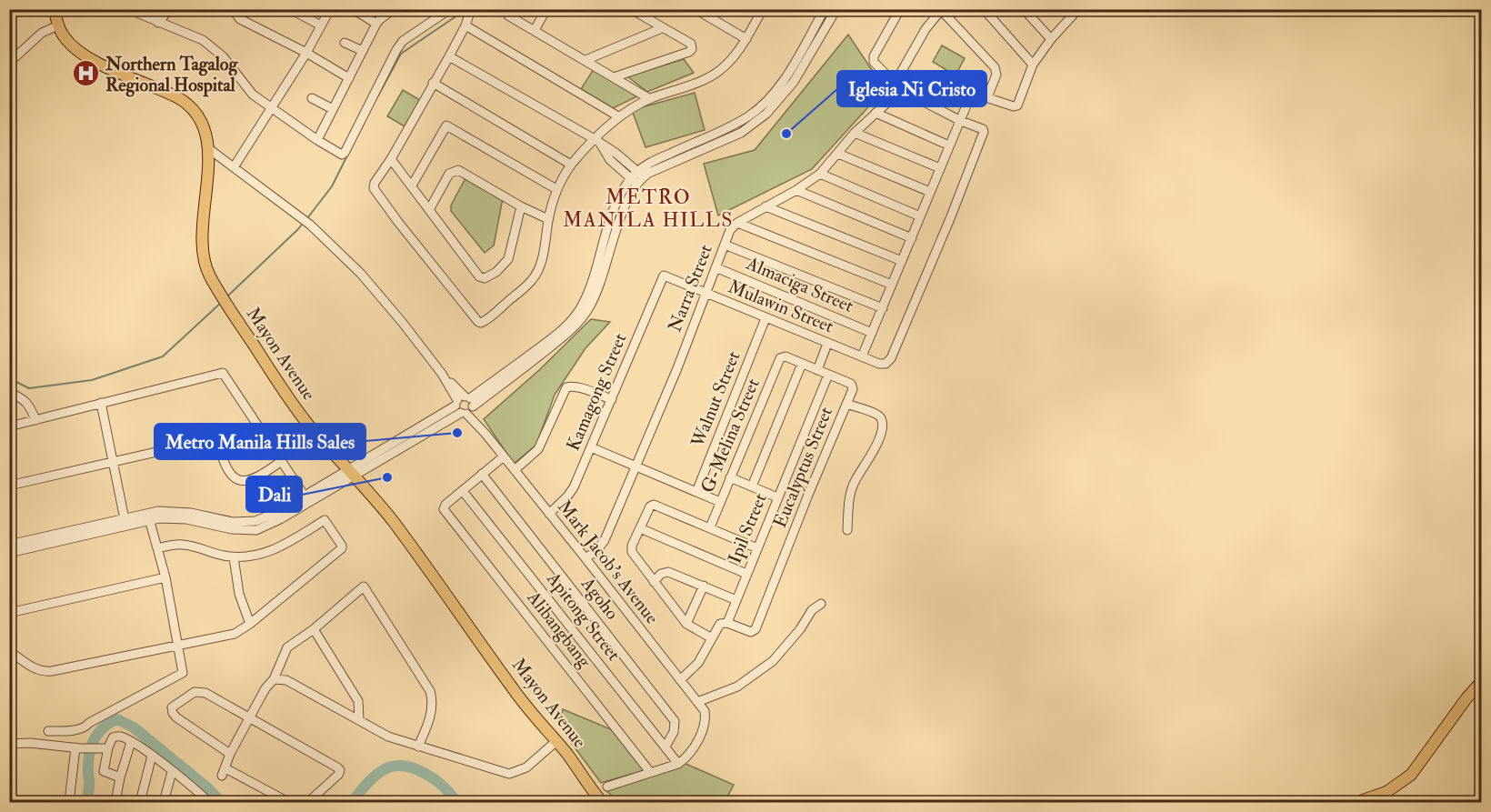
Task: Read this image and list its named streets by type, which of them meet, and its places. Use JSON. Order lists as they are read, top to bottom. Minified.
{"streets":{"main road":["Mayon Avenue"],"street":["Almaciga Street","Narra Street","Mulawin Street","Kamagong Street","Walnut Street","G-Melina Street","Eucalyptus Street","Ipil Street","Mark Jacob's Avenue","Agoho","Apitong Street","Alibangbang"]},"crossings":[["Almaciga Street","Narra Street"],["Narra Street","Mulawin Street"],["Narra Street","Mark Jacob's Avenue"],["Mulawin Street","Kamagong Street"],["Mulawin Street","Walnut Street"],["Mayon Avenue","Mark Jacob's Avenue"],["Kamagong Street","Mark Jacob's Avenue"],["G-Melina Street","Eucalyptus Street"],["Eucalyptus Street","Ipil Street"],["Ipil Street","Mark Jacob's Avenue"],["Mark Jacob's Avenue","Apitong Street"],["Agoho","Apitong Street"],["Apitong Street","Alibangbang"]],"districts":["METRO MANILA HILLS"],"places":{"hospital":["Northern Tagalog Regional Hospital"],"other":["Iglesia Ni Cristo","Metro Manila Hills Sales","Dali"]}}
